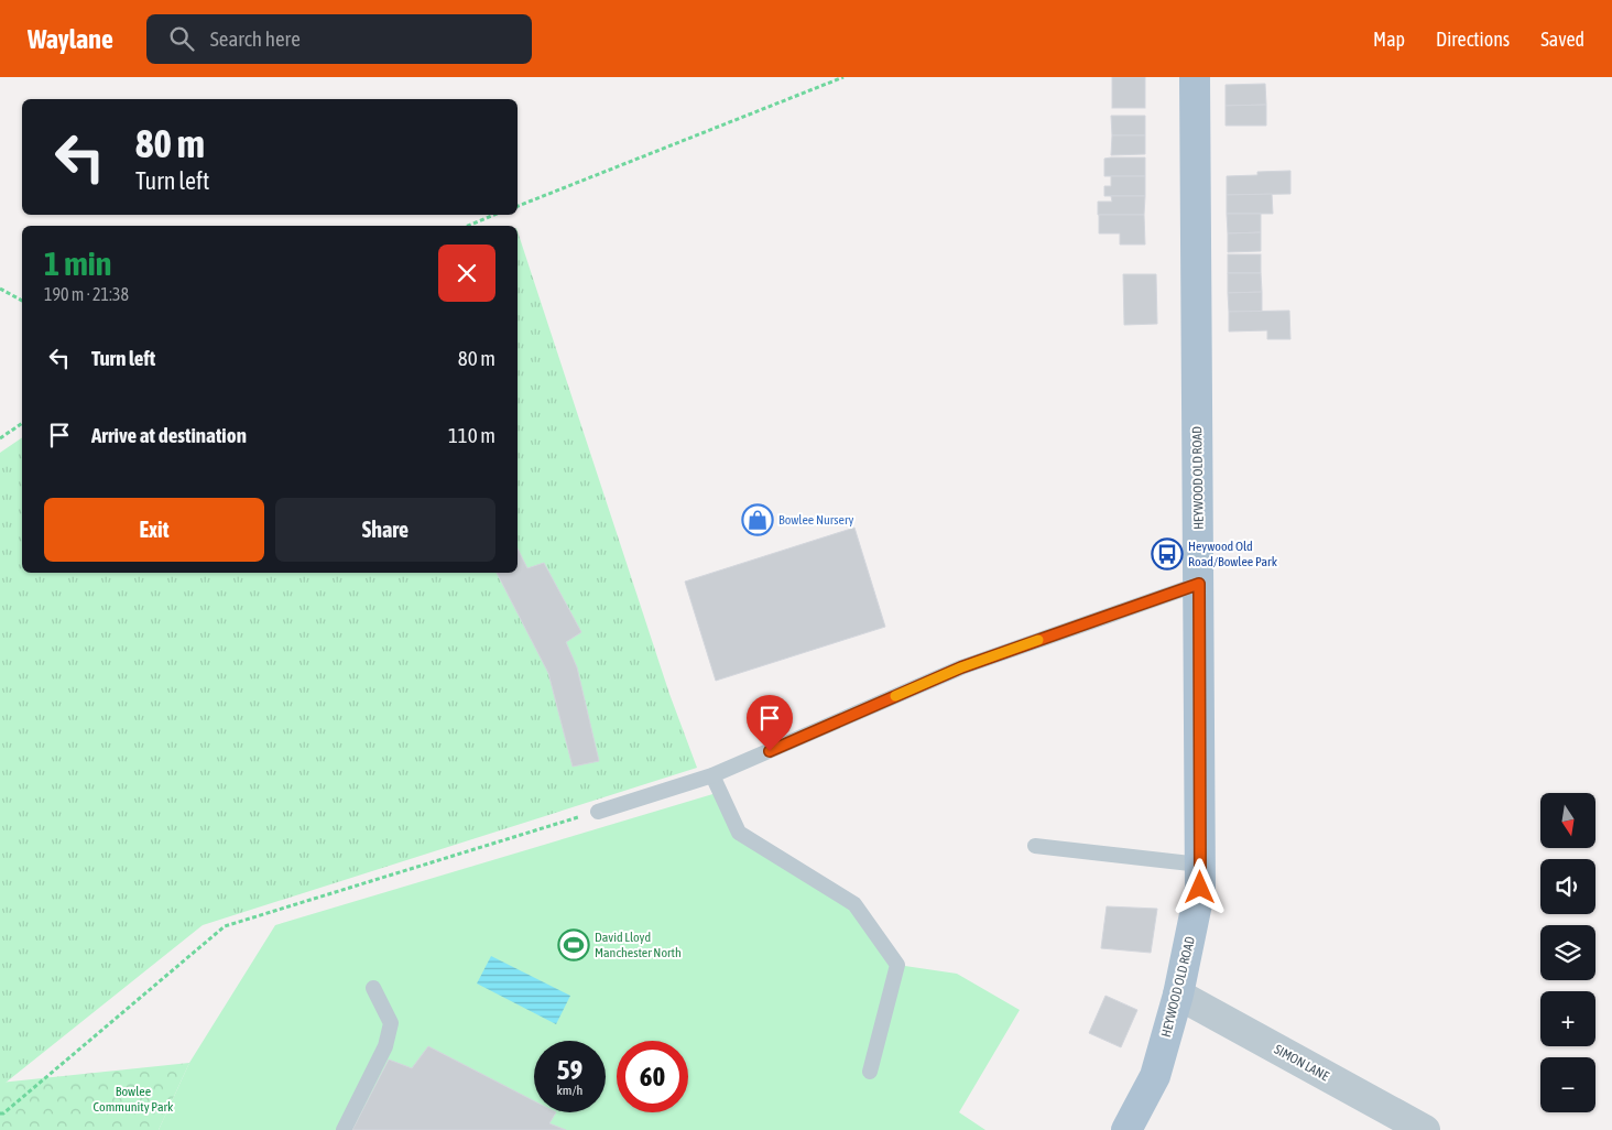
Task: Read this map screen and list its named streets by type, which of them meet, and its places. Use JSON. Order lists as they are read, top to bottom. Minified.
{"streets":{"main road":["HEYWOOD OLD ROAD"],"street":["SIMON LANE"]},"crossings":[["HEYWOOD OLD ROAD","SIMON LANE"]],"parks":["Bowlee Community Park"],"places":{"shop":["Bowlee Nursery"],"bus stop":["Heywood Old Road/Bowlee Park"],"sports":["David Lloyd Manchester North"]},"north":"bottom","page":{"header":"Waylane","search":"Search here","nav":["Map","Directions","Saved"],"turn":["80 m","Turn left"],"heading":["1 min","190 m · 21:38"],"list":[{"name":"Turn left","value":"80 m"},{"name":"Arrive at destination","value":"110 m"}],"buttons":["Exit","Share"],"map_buttons":["+","−"],"speed":"59 km/h","limit":"60"}}
